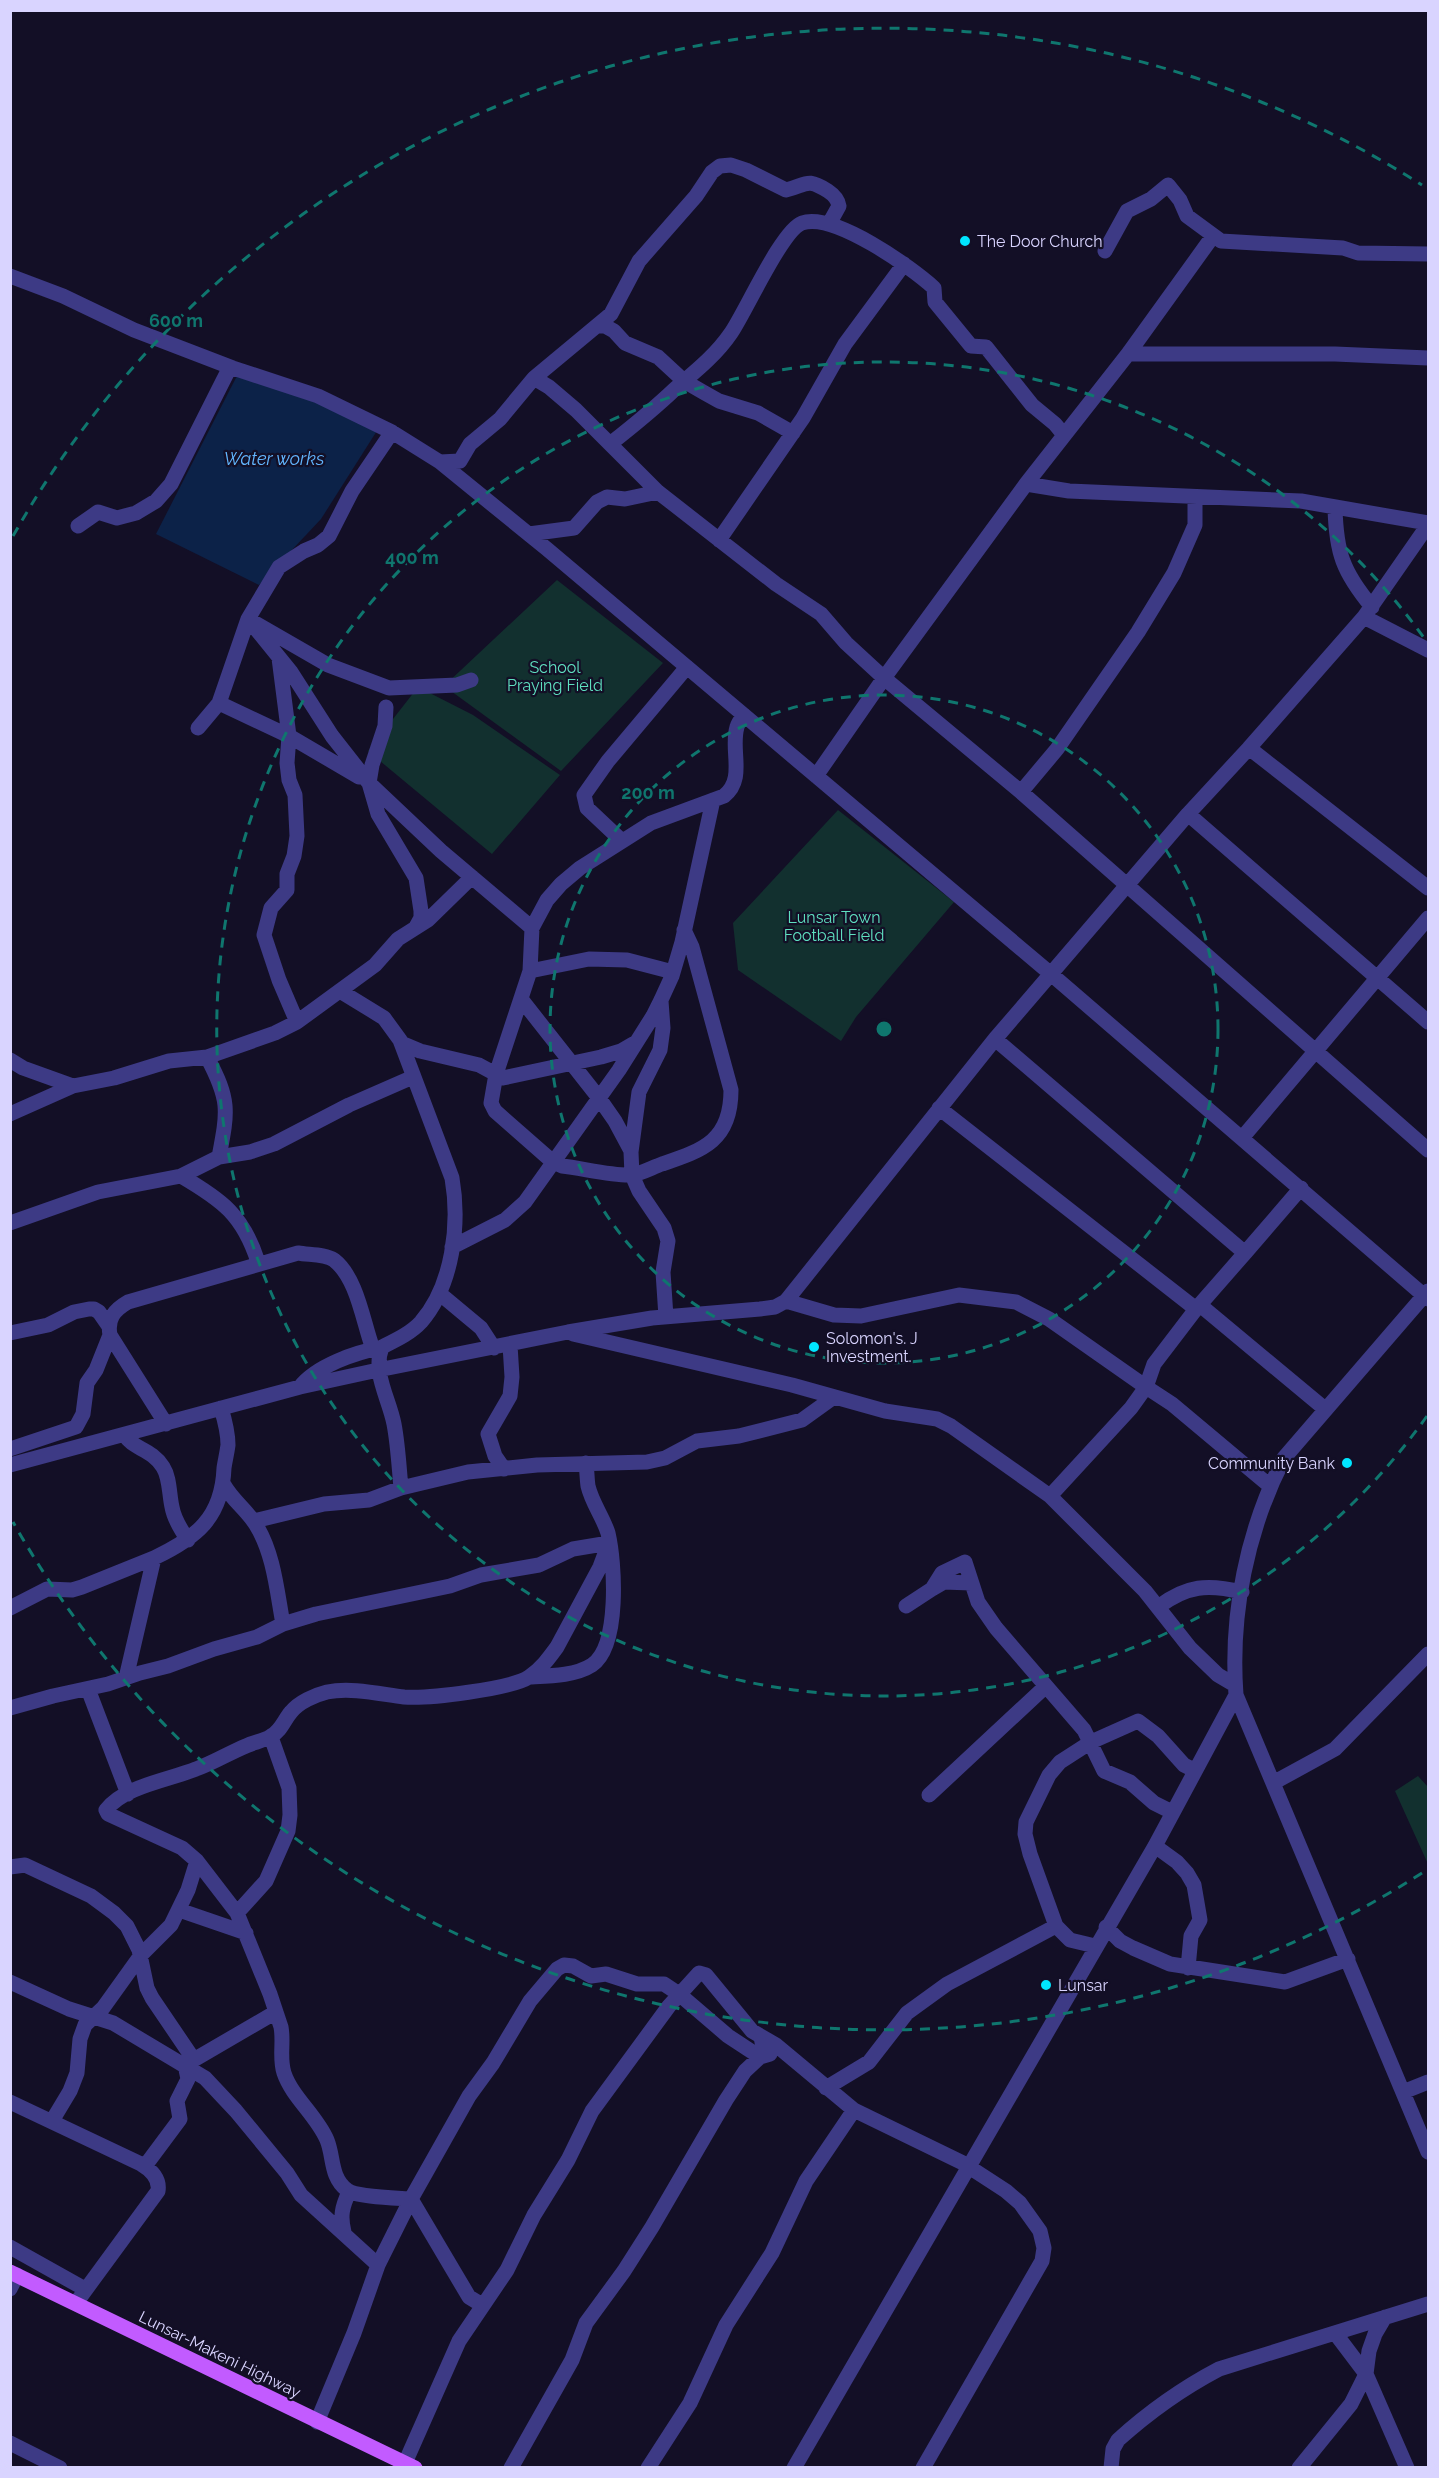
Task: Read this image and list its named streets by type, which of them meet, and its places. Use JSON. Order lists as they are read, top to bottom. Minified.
{"streets":{"main road":["Lunsar-Makeni Highway"]},"water":["Water works"],"parks":["School Praying Field","Lunsar Town Football Field"],"places":["The Door Church","Solomon's. J Investment.","Community Bank","Lunsar"],"rings":["600 m","400 m","200 m"]}
